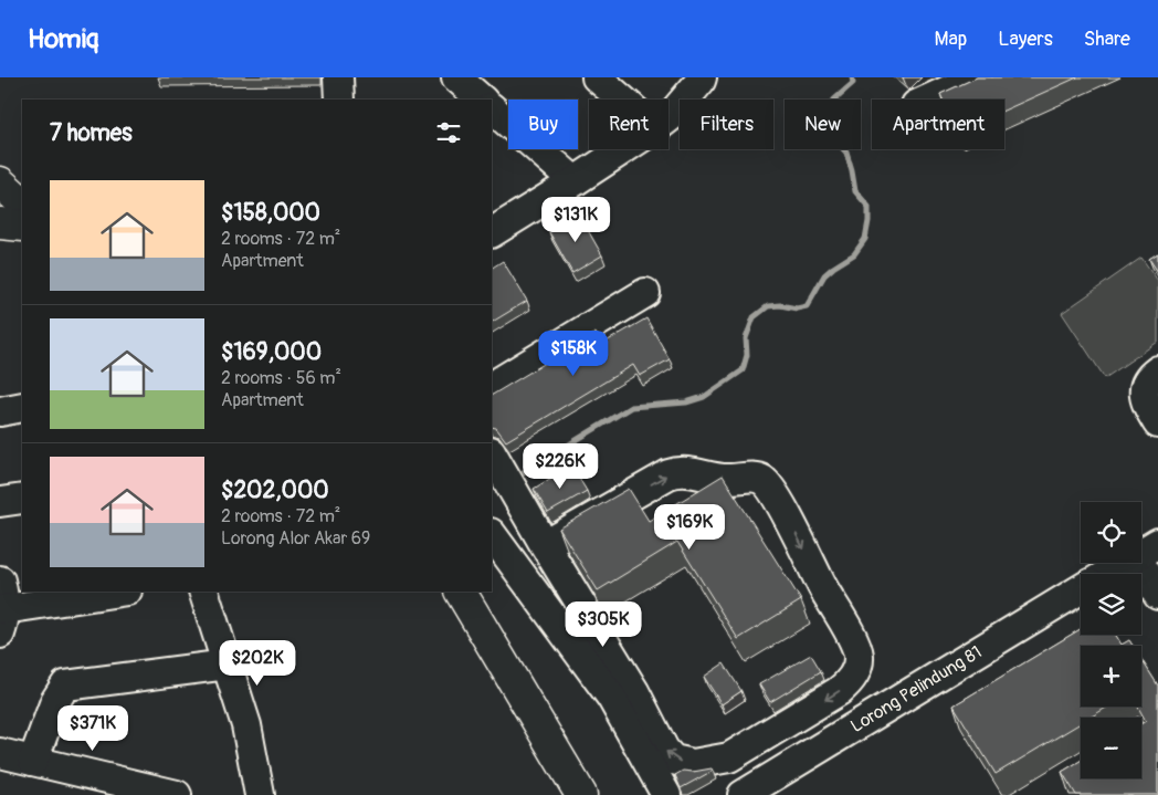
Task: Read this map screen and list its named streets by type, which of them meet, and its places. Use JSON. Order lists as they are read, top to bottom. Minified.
{"streets":{"street":["Lorong Pelindung 81"]},"page":{"header":"Homiq","nav":["Map","Layers","Share"],"chip":["Buy","Rent","Filters","New","Apartment"],"heading":"7 homes","list":[{"name":"$158,000","note":"2 rooms · 72 m² · Apartment"},{"name":"$169,000","note":"2 rooms · 56 m² · Apartment"},{"name":"$202,000","note":"2 rooms · 72 m² · Lorong Alor Akar 69"}],"price":["$131K","$158K","$226K","$169K","$305K","$202K","$371K"],"map_buttons":["+","−"]}}
